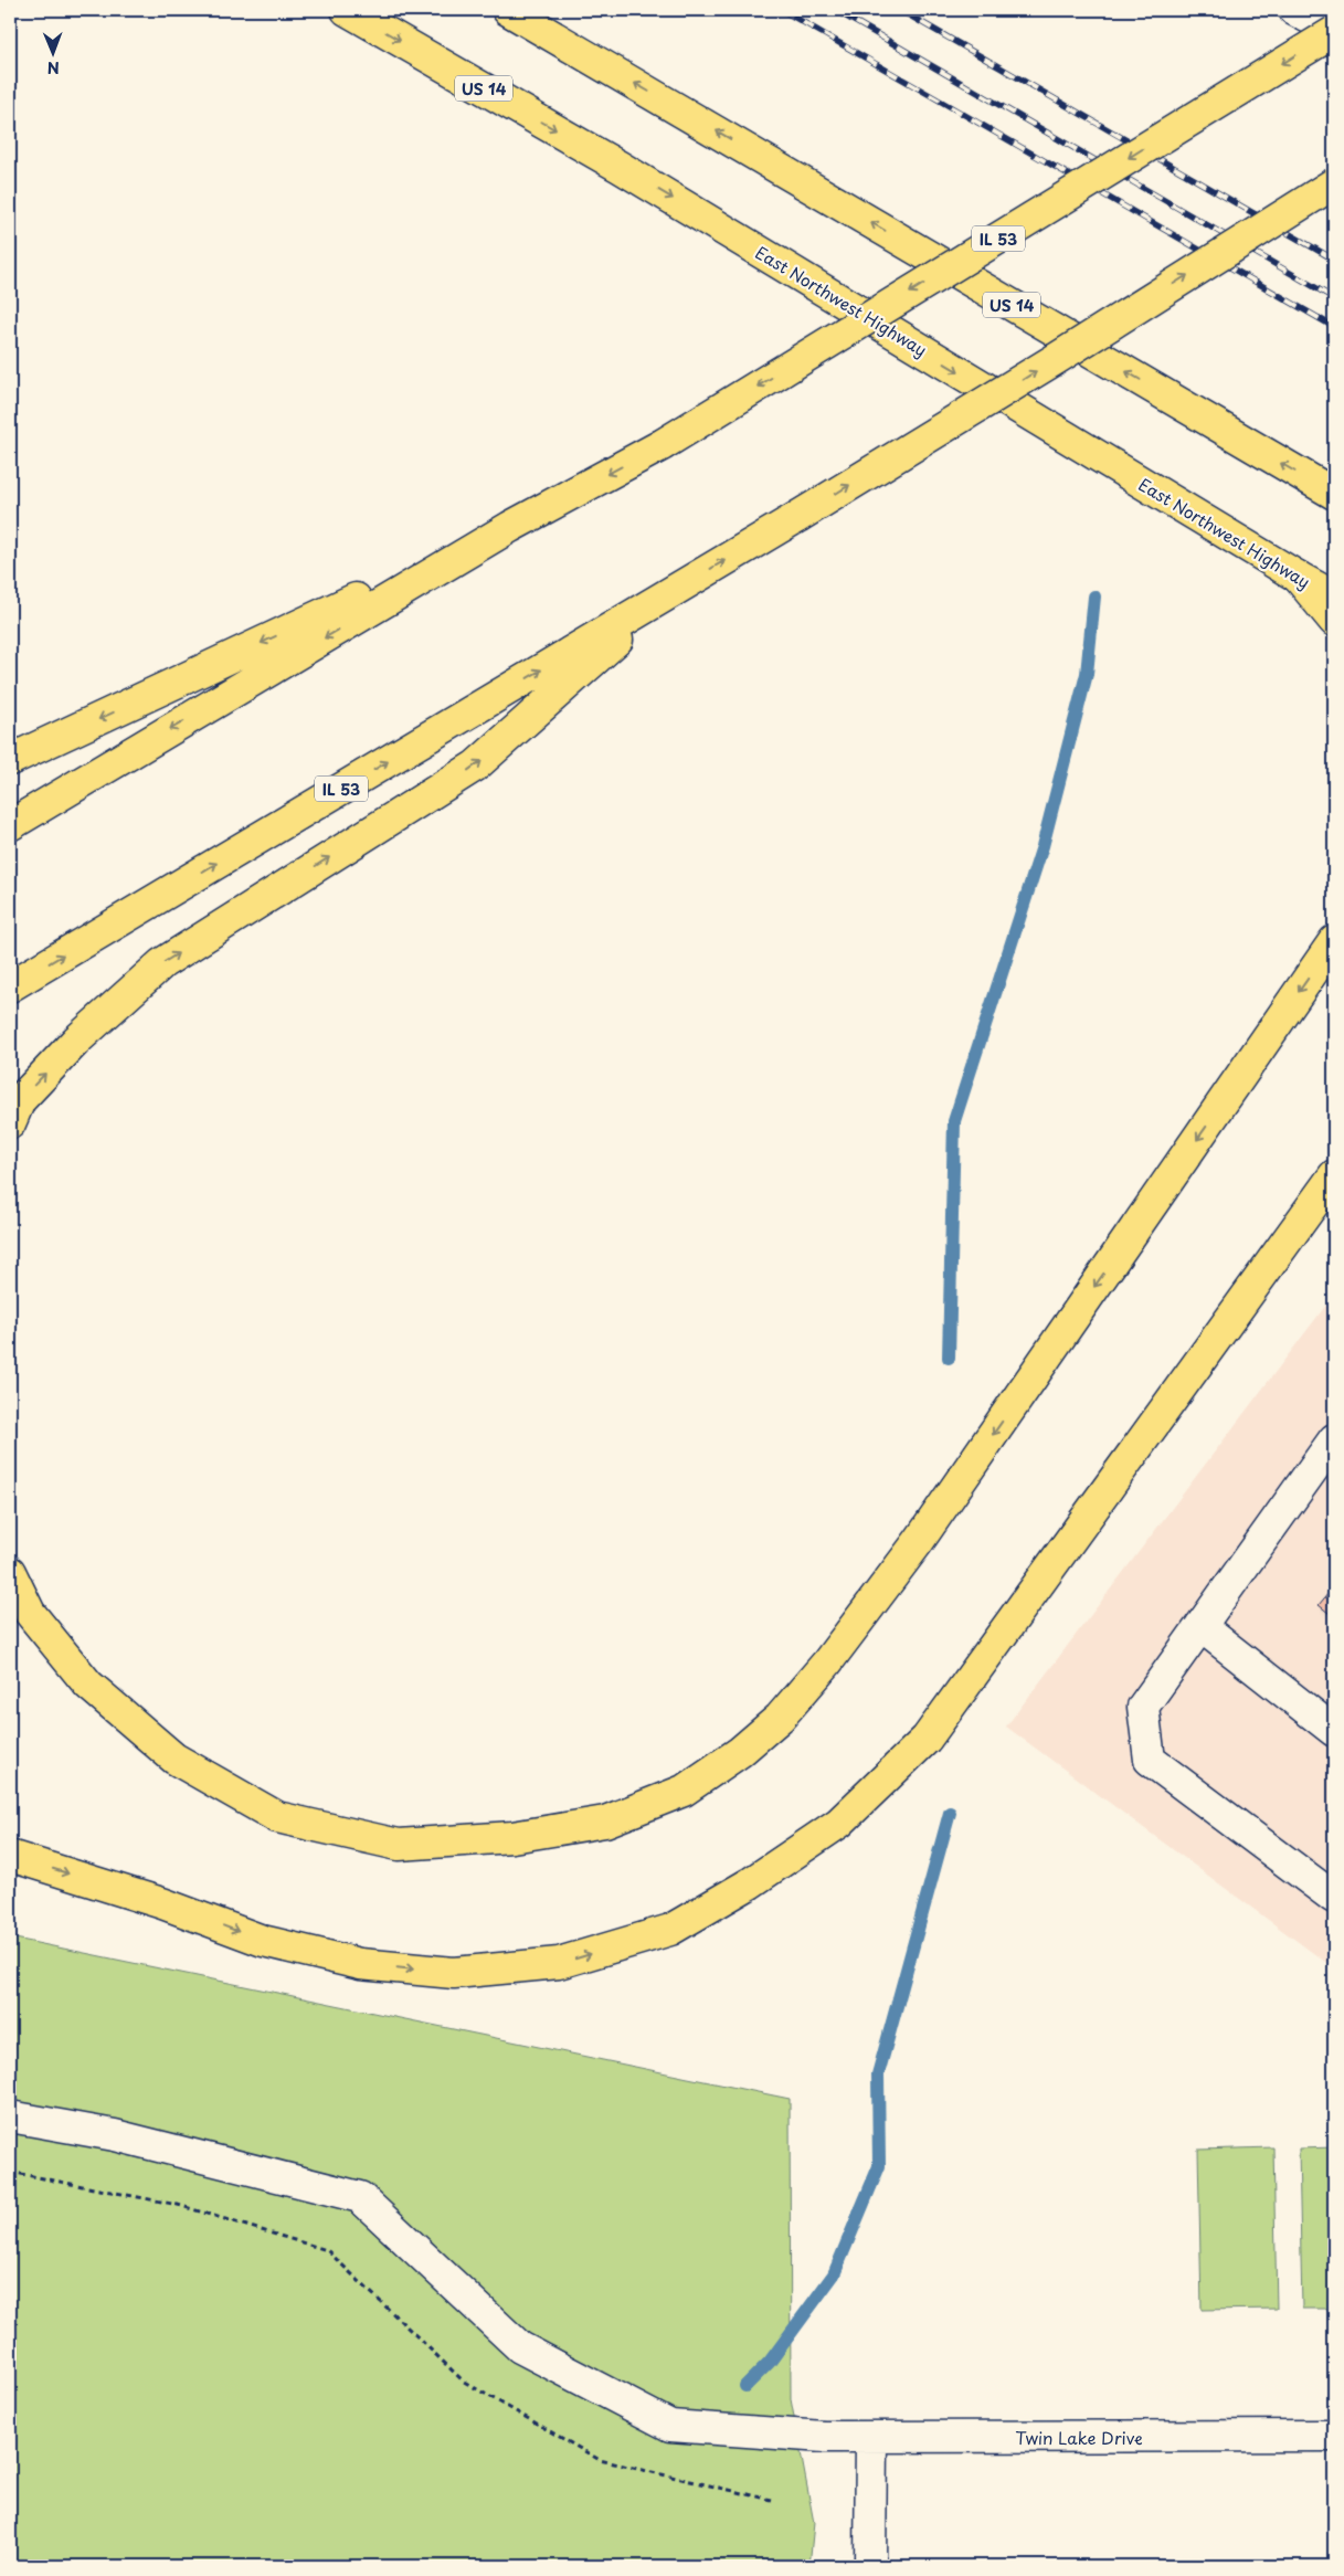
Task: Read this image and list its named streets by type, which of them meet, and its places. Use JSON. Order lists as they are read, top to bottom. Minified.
{"streets":{"main road":["US 14","IL 53","East Northwest Highway"],"street":["Twin Lake Drive"]},"north":"bottom"}
